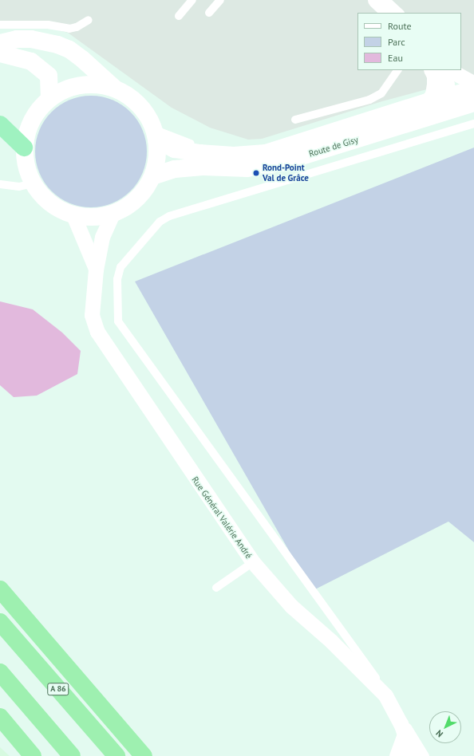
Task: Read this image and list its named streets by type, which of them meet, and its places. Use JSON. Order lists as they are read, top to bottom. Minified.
{"streets":{"highway":["A 86"],"street":["Route de Gisy","Rue Général Valérie André"]},"places":["Rond-Point Val de Grâce"],"legend":["Route","Parc","Eau"],"north":"bottom left"}
